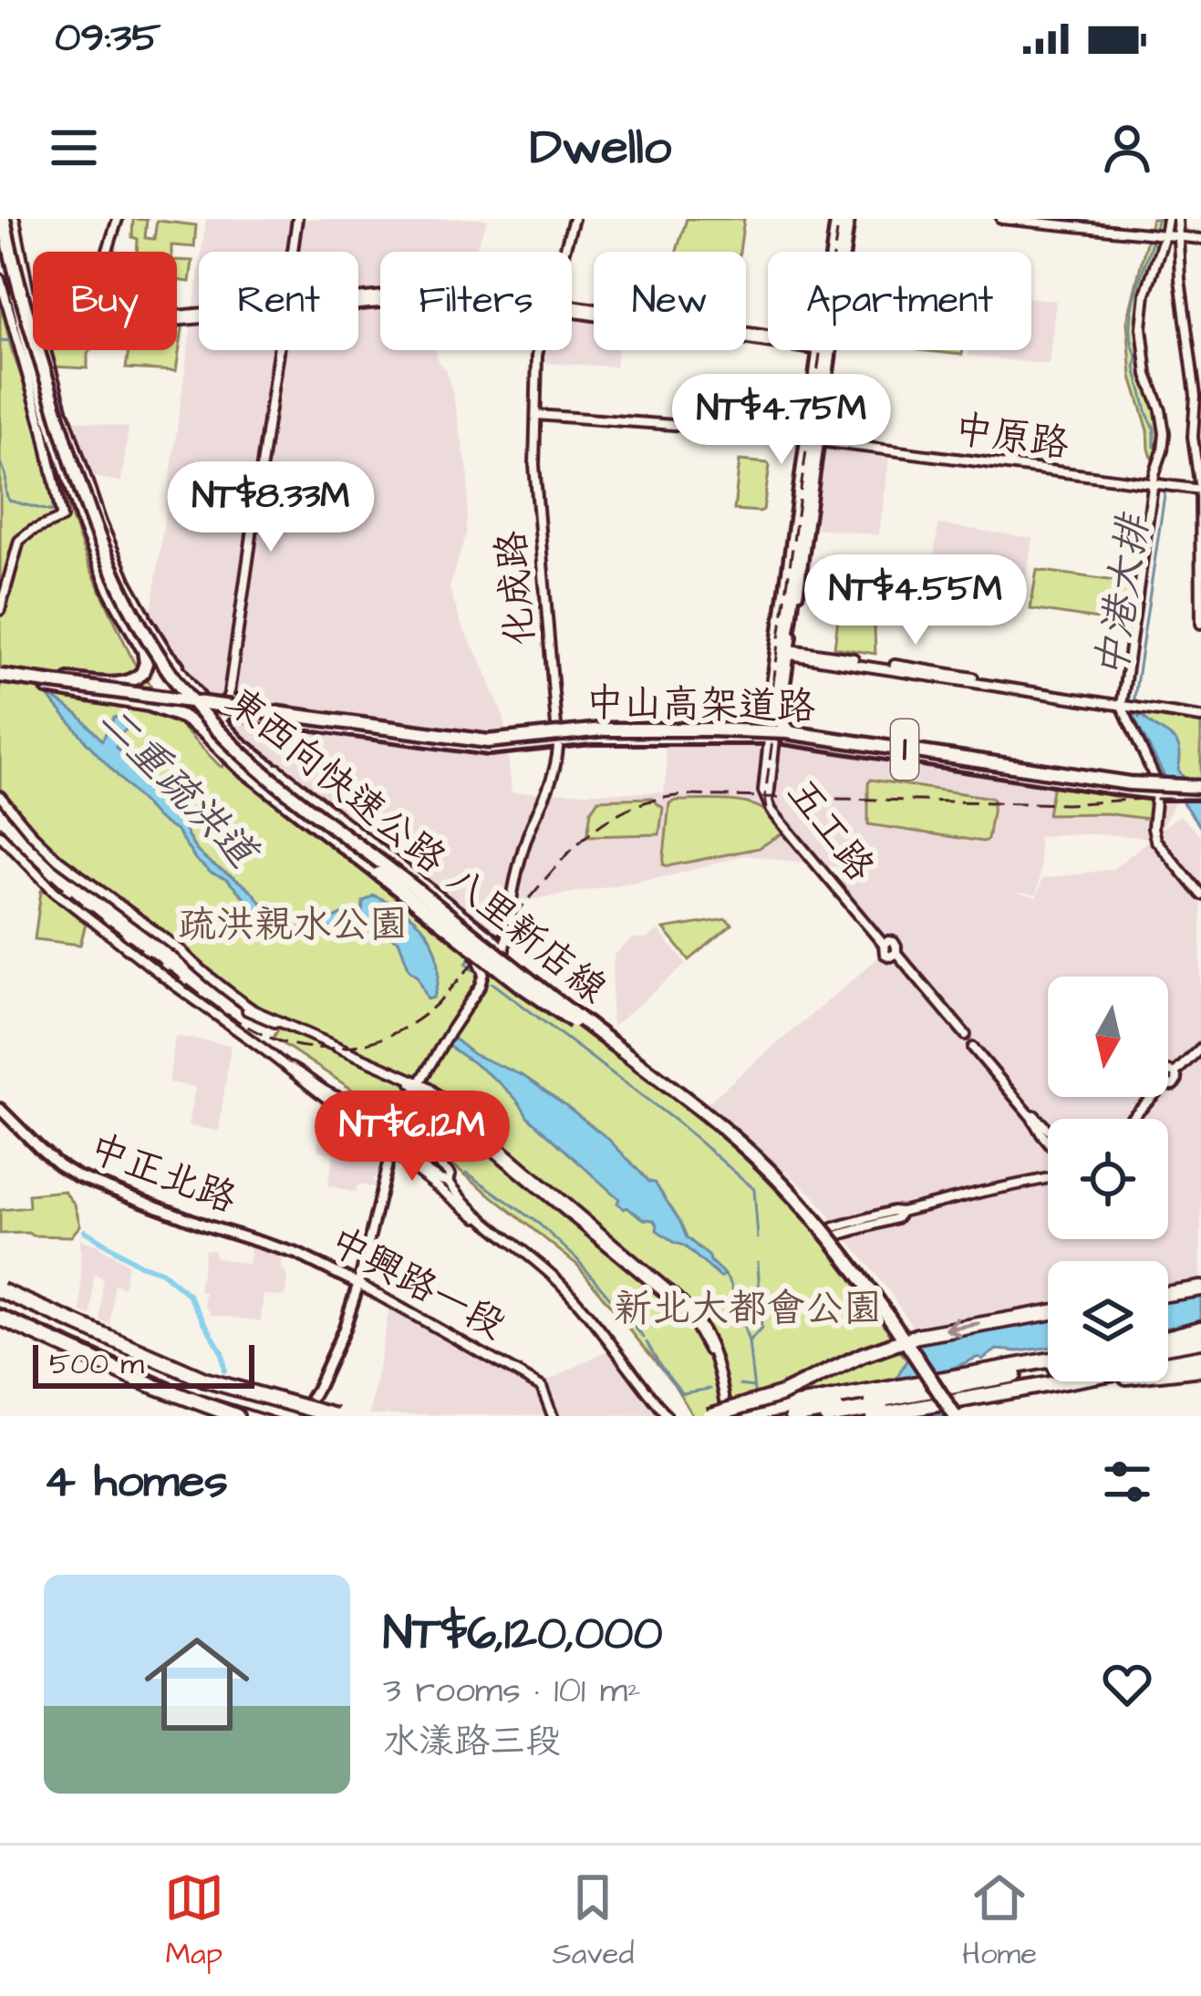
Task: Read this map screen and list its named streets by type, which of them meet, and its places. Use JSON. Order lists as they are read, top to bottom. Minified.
{"streets":{"highway":["中山高架道路","1","東西向快速公路 八里新店線"],"main road":["中正北路","中興路一段"],"street":["中原路","化成路","五工路"]},"crossings":[["中原路","化成路"],["化成路","中山高架道路"],["化成路","1"],["中山高架道路","1"],["1","五工路"],["中正北路","中興路一段"]],"water":["中港大排","二重疏洪道"],"parks":["疏洪親水公園","新北大都會公園"],"scale_bar":"500 m","north":"bottom","page":{"status":"09:35","header":"Dwello","chip":["Buy","Rent","Filters","New","Apartment"],"price":["NT$4.75M","NT$8.33M","NT$4.55M","NT$6.12M"],"scale":"500 m","heading":"4 homes","list":[{"name":"NT$6,120,000","note":"3 rooms · 101 m² · 水漾路三段"}],"tabs":["Map","Saved","Home"]}}
